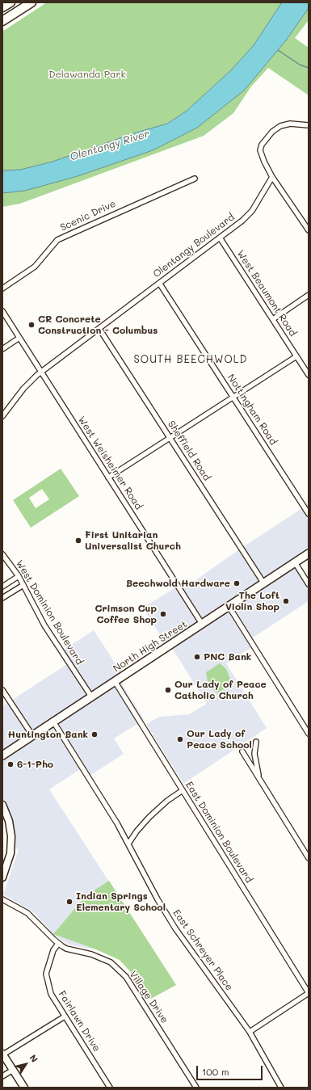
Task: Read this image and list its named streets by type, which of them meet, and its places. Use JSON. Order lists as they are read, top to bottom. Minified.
{"streets":{"main road":["North High Street"],"street":["Scenic Drive","Olentangy Boulevard","West Beaumont Road","Nottingham Road","Sheffield Road","West Weisheimer Road","West Dominion Boulevard","East Dominion Boulevard","East Schreyer Place","Village Drive","Fairlawn Drive"]},"crossings":[["Olentangy Boulevard","West Beaumont Road"],["Olentangy Boulevard","Nottingham Road"],["Olentangy Boulevard","Sheffield Road"],["Olentangy Boulevard","West Weisheimer Road"],["Sheffield Road","North High Street"],["West Weisheimer Road","North High Street"],["West Dominion Boulevard","North High Street"],["North High Street","East Dominion Boulevard"],["North High Street","East Schreyer Place"],["Village Drive","Fairlawn Drive"]],"districts":["SOUTH BEECHWOLD"],"water":["Olentangy River"],"parks":["Delawanda Park"],"places":["CR Concrete Construction - Columbus","First Unitarian Universalist Church","Beechwold Hardware","The Loft Violin Shop","Crimson Cup Coffee Shop","PNC Bank","Our Lady of Peace Catholic Church","Huntington Bank","Our Lady of Peace School","6-1-Pho","Indian Springs Elementary School"],"scale_bar":"100 m","north":"top right"}
